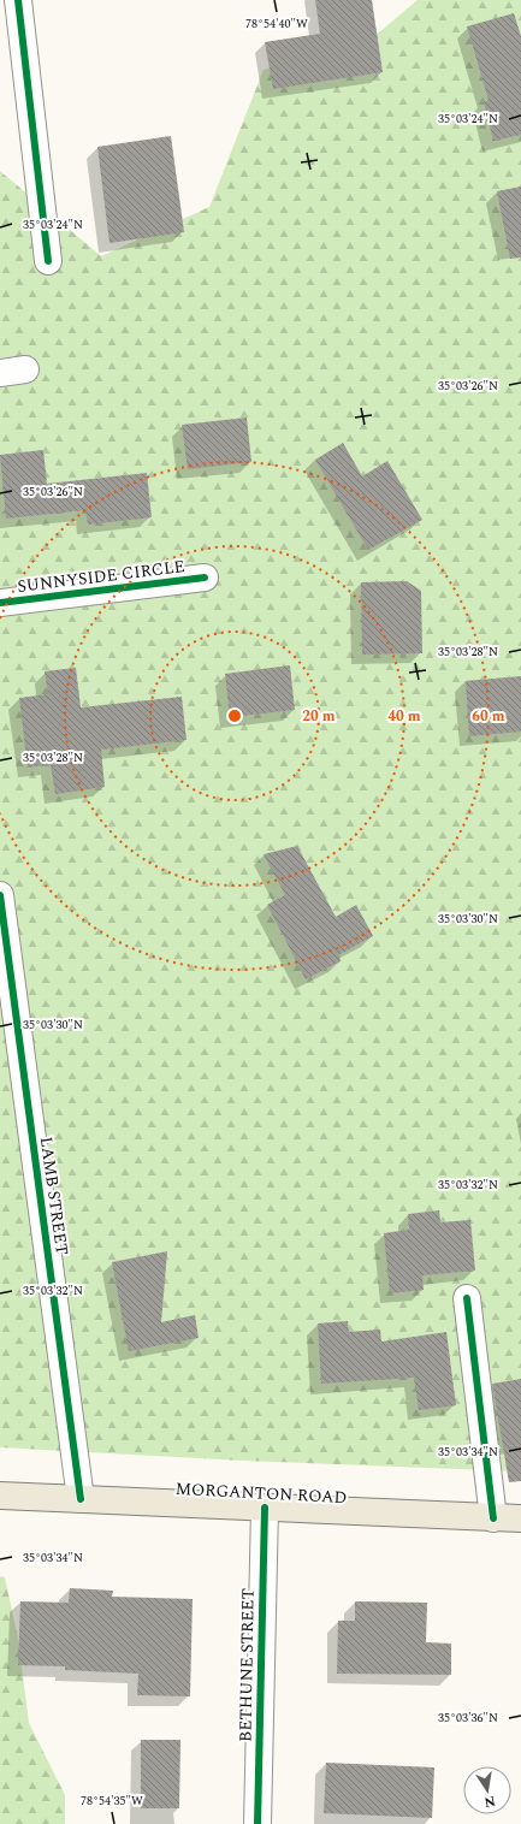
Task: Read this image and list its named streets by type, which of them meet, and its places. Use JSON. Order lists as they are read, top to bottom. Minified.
{"streets":{"main road":["MORGANTON ROAD"],"street":["SUNNYSIDE CIRCLE","LAMB STREET","BETHUNE STREET"]},"crossings":[["LAMB STREET","MORGANTON ROAD"],["MORGANTON ROAD","BETHUNE STREET"]],"north":"bottom","coordinates":["78°54'40\"W","35°03'24\"N","35°03'26\"N","35°03'28\"N","35°03'30\"N","35°03'32\"N","35°03'34\"N","35°03'36\"N","78°54'35\"W"],"rings":["20 m","40 m","60 m"]}
